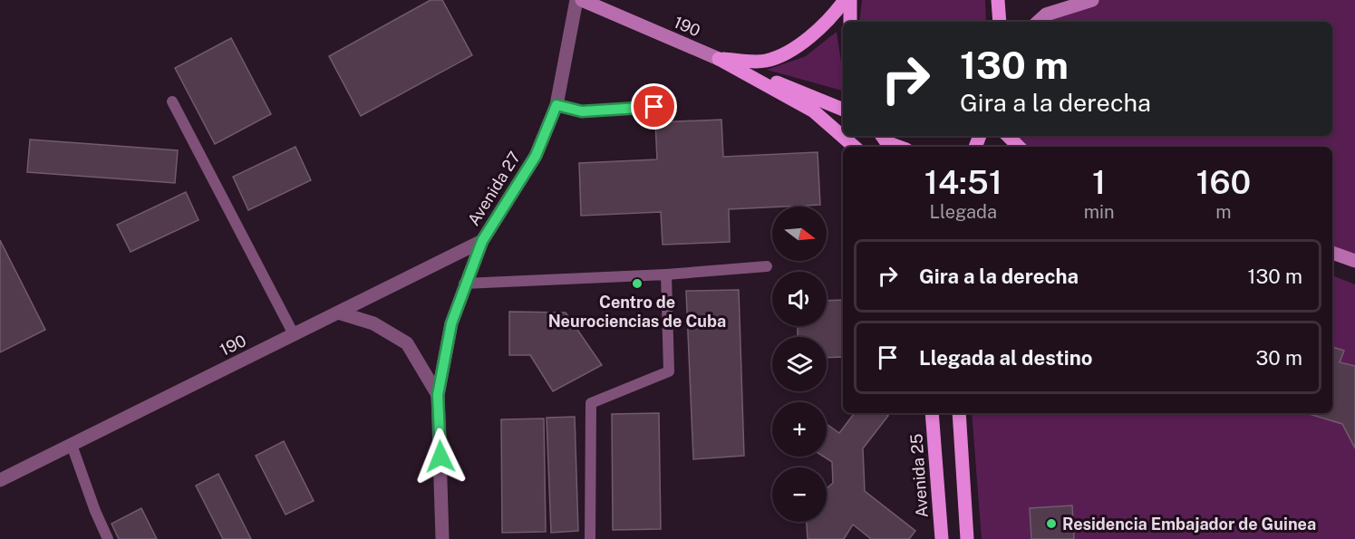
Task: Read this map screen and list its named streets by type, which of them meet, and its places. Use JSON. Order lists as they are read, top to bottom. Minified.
{"streets":{"main road":["Avenida 25"],"street":["190","Avenida 27"]},"crossings":[["190","Avenida 27"]],"places":["Centro de Neurociencias de Cuba","Residencia Embajador de Guinea"],"north":"right","page":{"turn":["130 m","Gira a la derecha"],"eta":["14:51","Llegada","1","min","160","m"],"map_buttons":["+","−"],"list":[{"name":"Gira a la derecha","value":"130 m"},{"name":"Llegada al destino","value":"30 m"}]}}
